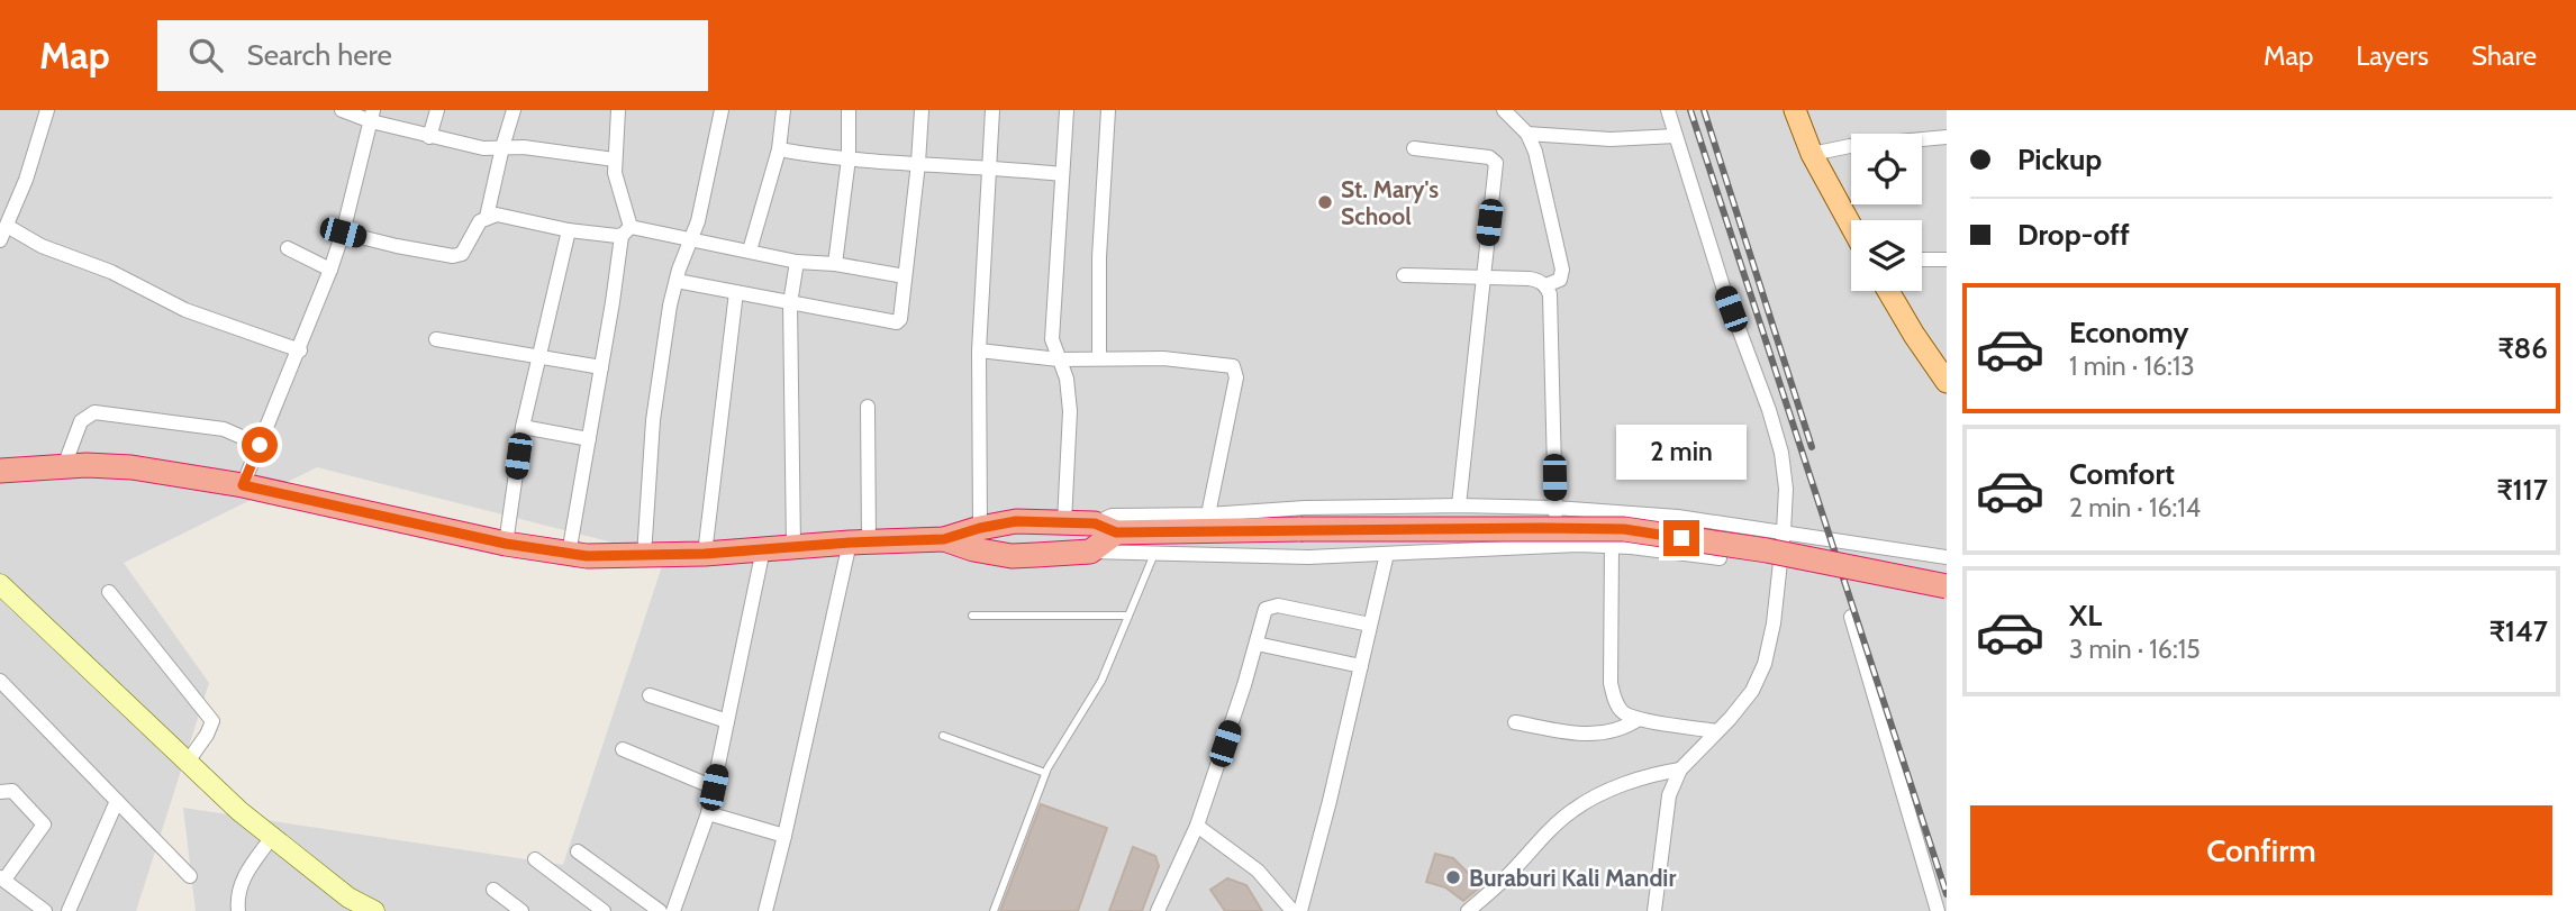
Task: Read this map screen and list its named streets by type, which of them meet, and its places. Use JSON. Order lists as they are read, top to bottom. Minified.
{"places":["St. Mary's School","Buraburi Kali Mandir"],"page":{"header":"Map","search":"Search here","nav":["Map","Layers","Share"],"banner":["Pickup","Drop-off"],"list":[{"name":"Economy","note":"1 min · 16:13","value":"₹86"},{"name":"Comfort","note":"2 min · 16:14","value":"₹117"},{"name":"XL","note":"3 min · 16:15","value":"₹147"}],"bubble":"2 min","buttons":"Confirm"}}
